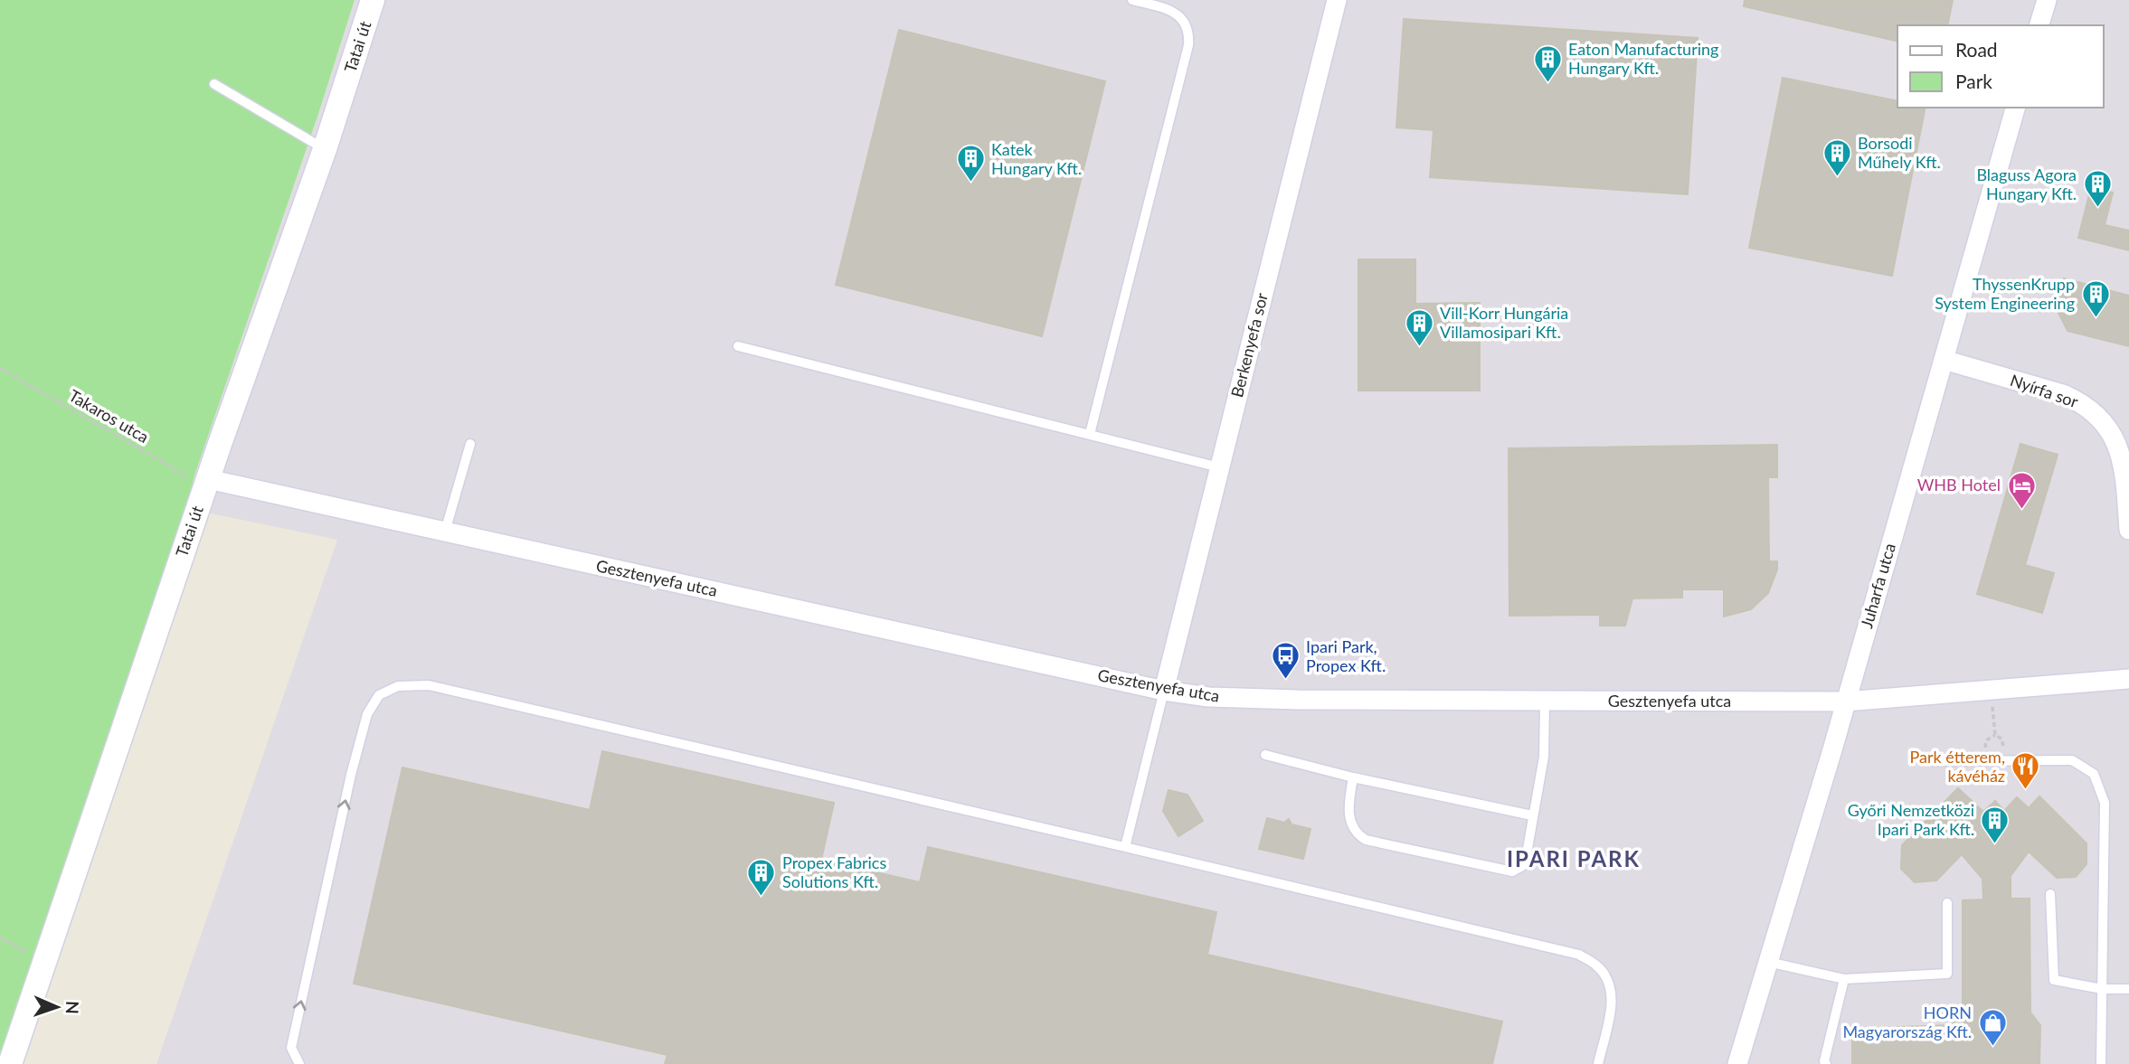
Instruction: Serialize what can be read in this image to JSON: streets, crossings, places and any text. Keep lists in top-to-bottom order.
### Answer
{
  "streets": {
    "street": [
      "Tatai út",
      "Berkenyefa sor",
      "Nyírfa sor",
      "Gesztenyefa utca",
      "Juharfa utca"
    ],
    "path": ["Takaros utca"]
  },
  "crossings": [
    ["Tatai út", "Takaros utca"],
    ["Tatai út", "Gesztenyefa utca"],
    ["Berkenyefa sor", "Gesztenyefa utca"],
    ["Nyírfa sor", "Juharfa utca"],
    ["Takaros utca", "Gesztenyefa utca"],
    ["Gesztenyefa utca", "Juharfa utca"]
  ],
  "districts": ["IPARI PARK"],
  "places": {
    "building": [
      "Eaton Manufacturing Hungary Kft.",
      "Borsodi Műhely Kft.",
      "Katek Hungary Kft.",
      "Blaguss Agora Hungary Kft.",
      "ThyssenKrupp System Engineering",
      "Vill-Korr Hungária Villamosipari Kft.",
      "Győri Nemzetközi Ipari Park Kft.",
      "Propex Fabrics Solutions Kft."
    ],
    "hotel": ["WHB Hotel"],
    "bus stop": ["Ipari Park, Propex Kft."],
    "restaurant": ["Park étterem, kávéház"],
    "shop": ["HORN Magyarország Kft."]
  },
  "legend": ["Road", "Park"],
  "north": "right"
}
